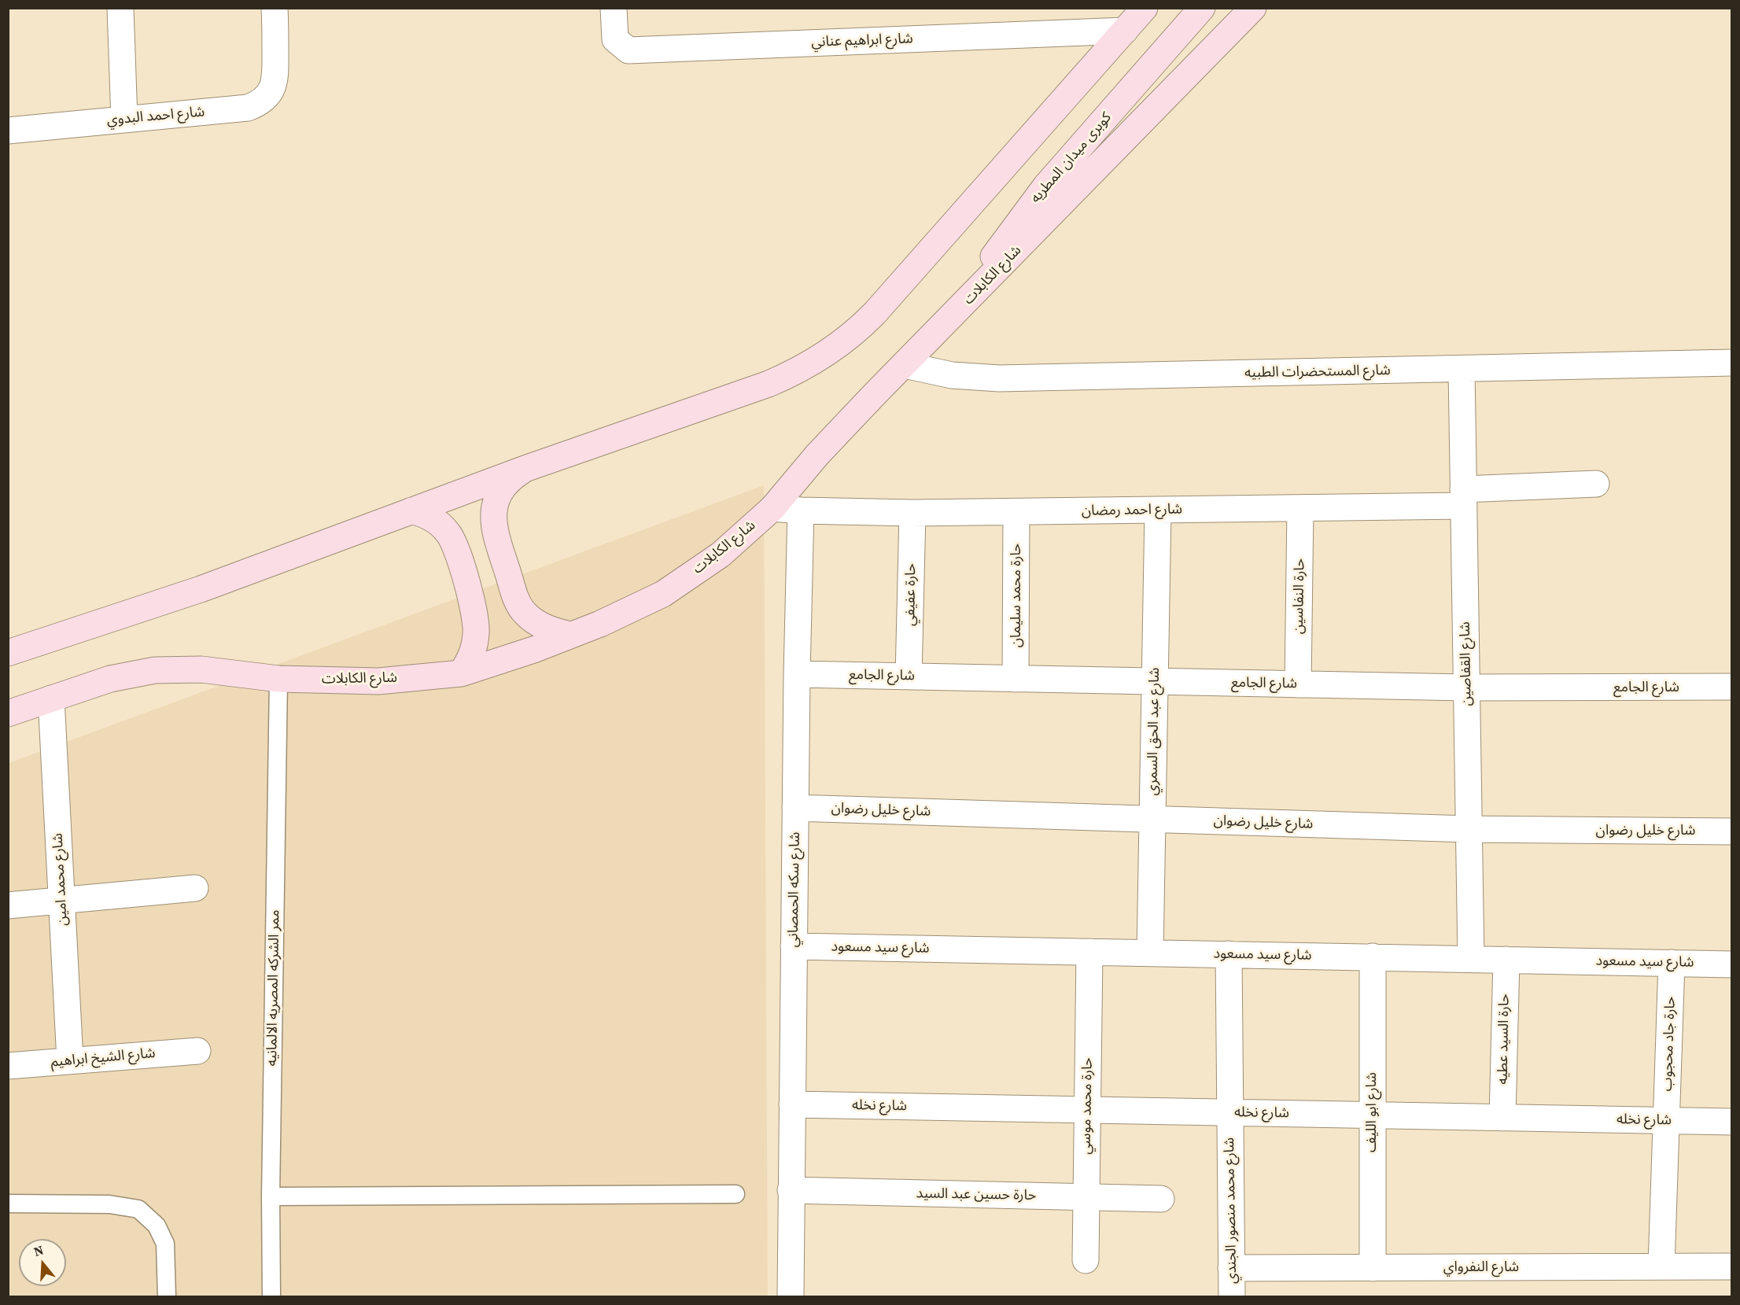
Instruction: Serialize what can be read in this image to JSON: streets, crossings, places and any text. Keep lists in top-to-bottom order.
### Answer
{
  "streets": {
    "main road": ["كوبرى ميدان المطريه", "شارع الكابلات"],
    "street": [
      "شارع ابراهيم عناني",
      "شارع احمد البدوي",
      "شارع المستحضرات الطبيه",
      "شارع احمد رمضان",
      "حارة عفيفي",
      "حارة محمد سليمان",
      "حارة النفاسين",
      "شارع القفاصين",
      "شارع الجامع",
      "شارع عبد الحق السمري",
      "شارع خليل رضوان",
      "شارع محمد امين",
      "شارع سكه الحمصاني",
      "شارع سيد مسعود",
      "حارة السيد عطيه",
      "حارة جاد محجوب",
      "شارع الشيخ ابراهيم",
      "شارع نخله",
      "حارة محمد موسي",
      "شارع ابو الليف",
      "حارة حسين عبد السيد",
      "شارع محمد منصور الجندي",
      "شارع النفرواي"
    ],
    "lane": ["ممر الشركه المصريه الالمانيه"]
  },
  "crossings": [
    ["كوبرى ميدان المطريه", "شارع الكابلات"],
    ["شارع الكابلات", "شارع المستحضرات الطبيه"],
    ["شارع الكابلات", "شارع محمد امين"],
    ["شارع الكابلات", "ممر الشركه المصريه الالمانيه"],
    ["شارع المستحضرات الطبيه", "شارع القفاصين"],
    ["شارع احمد رمضان", "حارة عفيفي"],
    ["شارع احمد رمضان", "حارة محمد سليمان"],
    ["شارع احمد رمضان", "حارة النفاسين"],
    ["شارع احمد رمضان", "شارع القفاصين"],
    ["شارع احمد رمضان", "شارع عبد الحق السمري"],
    ["شارع احمد رمضان", "شارع سكه الحمصاني"],
    ["حارة عفيفي", "شارع الجامع"],
    ["حارة محمد سليمان", "شارع الجامع"],
    ["حارة النفاسين", "شارع الجامع"],
    ["شارع القفاصين", "شارع الجامع"],
    ["شارع القفاصين", "شارع خليل رضوان"],
    ["شارع القفاصين", "شارع سيد مسعود"],
    ["شارع الجامع", "شارع عبد الحق السمري"],
    ["شارع الجامع", "شارع سكه الحمصاني"],
    ["شارع عبد الحق السمري", "شارع خليل رضوان"],
    ["شارع عبد الحق السمري", "شارع سيد مسعود"],
    ["شارع خليل رضوان", "شارع سكه الحمصاني"],
    ["شارع محمد امين", "شارع الشيخ ابراهيم"],
    ["شارع سكه الحمصاني", "شارع سيد مسعود"],
    ["شارع سكه الحمصاني", "شارع نخله"],
    ["شارع سكه الحمصاني", "حارة حسين عبد السيد"],
    ["شارع سيد مسعود", "حارة السيد عطيه"],
    ["شارع سيد مسعود", "حارة جاد محجوب"],
    ["شارع سيد مسعود", "حارة محمد موسي"],
    ["شارع سيد مسعود", "شارع ابو الليف"],
    ["شارع سيد مسعود", "شارع محمد منصور الجندي"],
    ["حارة السيد عطيه", "شارع نخله"],
    ["حارة جاد محجوب", "شارع نخله"],
    ["حارة جاد محجوب", "شارع النفرواي"],
    ["شارع نخله", "حارة محمد موسي"],
    ["شارع نخله", "شارع ابو الليف"],
    ["شارع نخله", "شارع محمد منصور الجندي"],
    ["حارة محمد موسي", "حارة حسين عبد السيد"],
    ["شارع ابو الليف", "شارع النفرواي"],
    ["شارع محمد منصور الجندي", "شارع النفرواي"]
  ],
  "north": "top"
}
